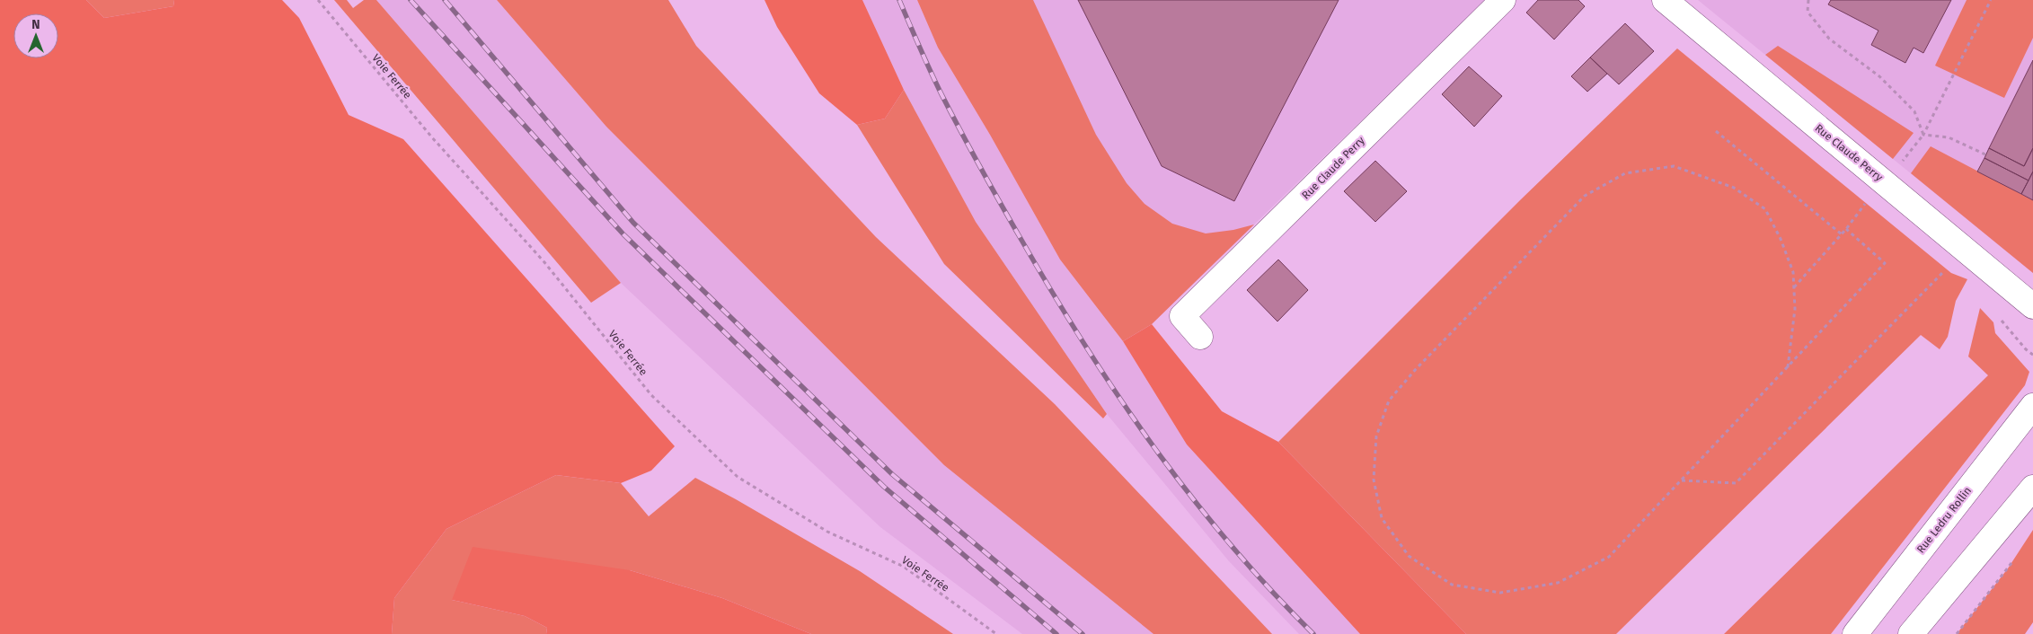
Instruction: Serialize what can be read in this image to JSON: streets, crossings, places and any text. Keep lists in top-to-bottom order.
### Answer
{
  "streets": {
    "street": ["Rue Claude Perry", "Rue Ledru Rollin"],
    "path": ["Voie Ferrée"]
  },
  "north": "top"
}
